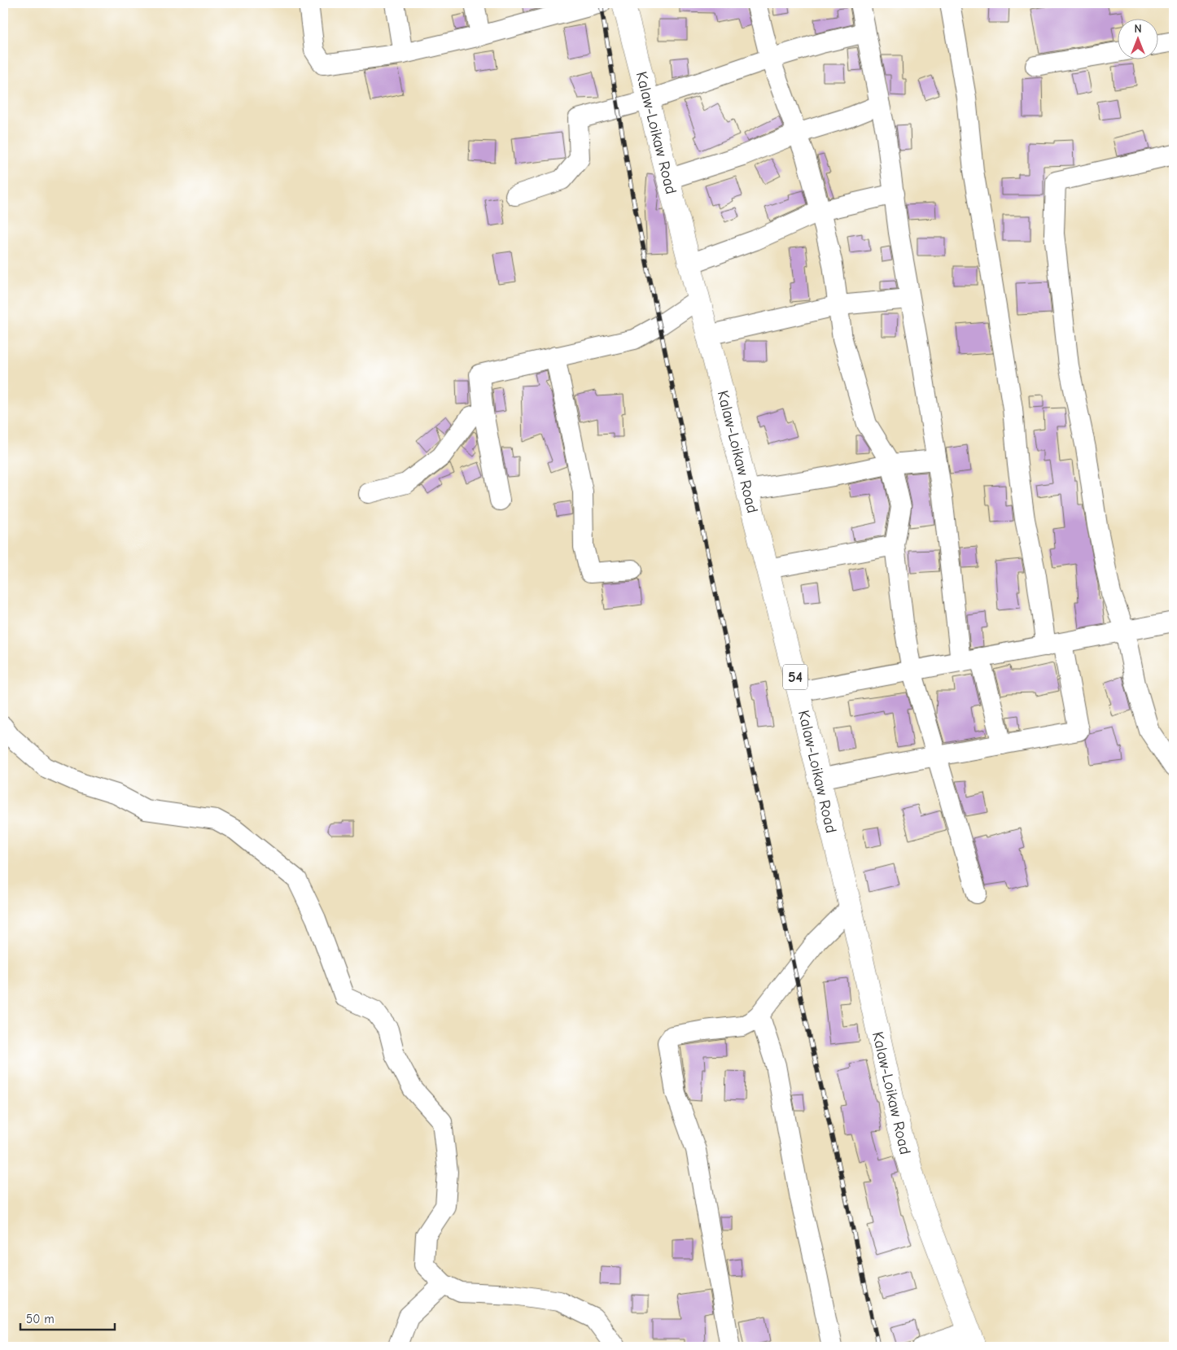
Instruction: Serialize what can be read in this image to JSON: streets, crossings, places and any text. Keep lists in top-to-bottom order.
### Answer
{
  "streets": {
    "main road": ["Kalaw-Loikaw Road", "54"]
  },
  "scale_bar": "50 m",
  "north": "top"
}
